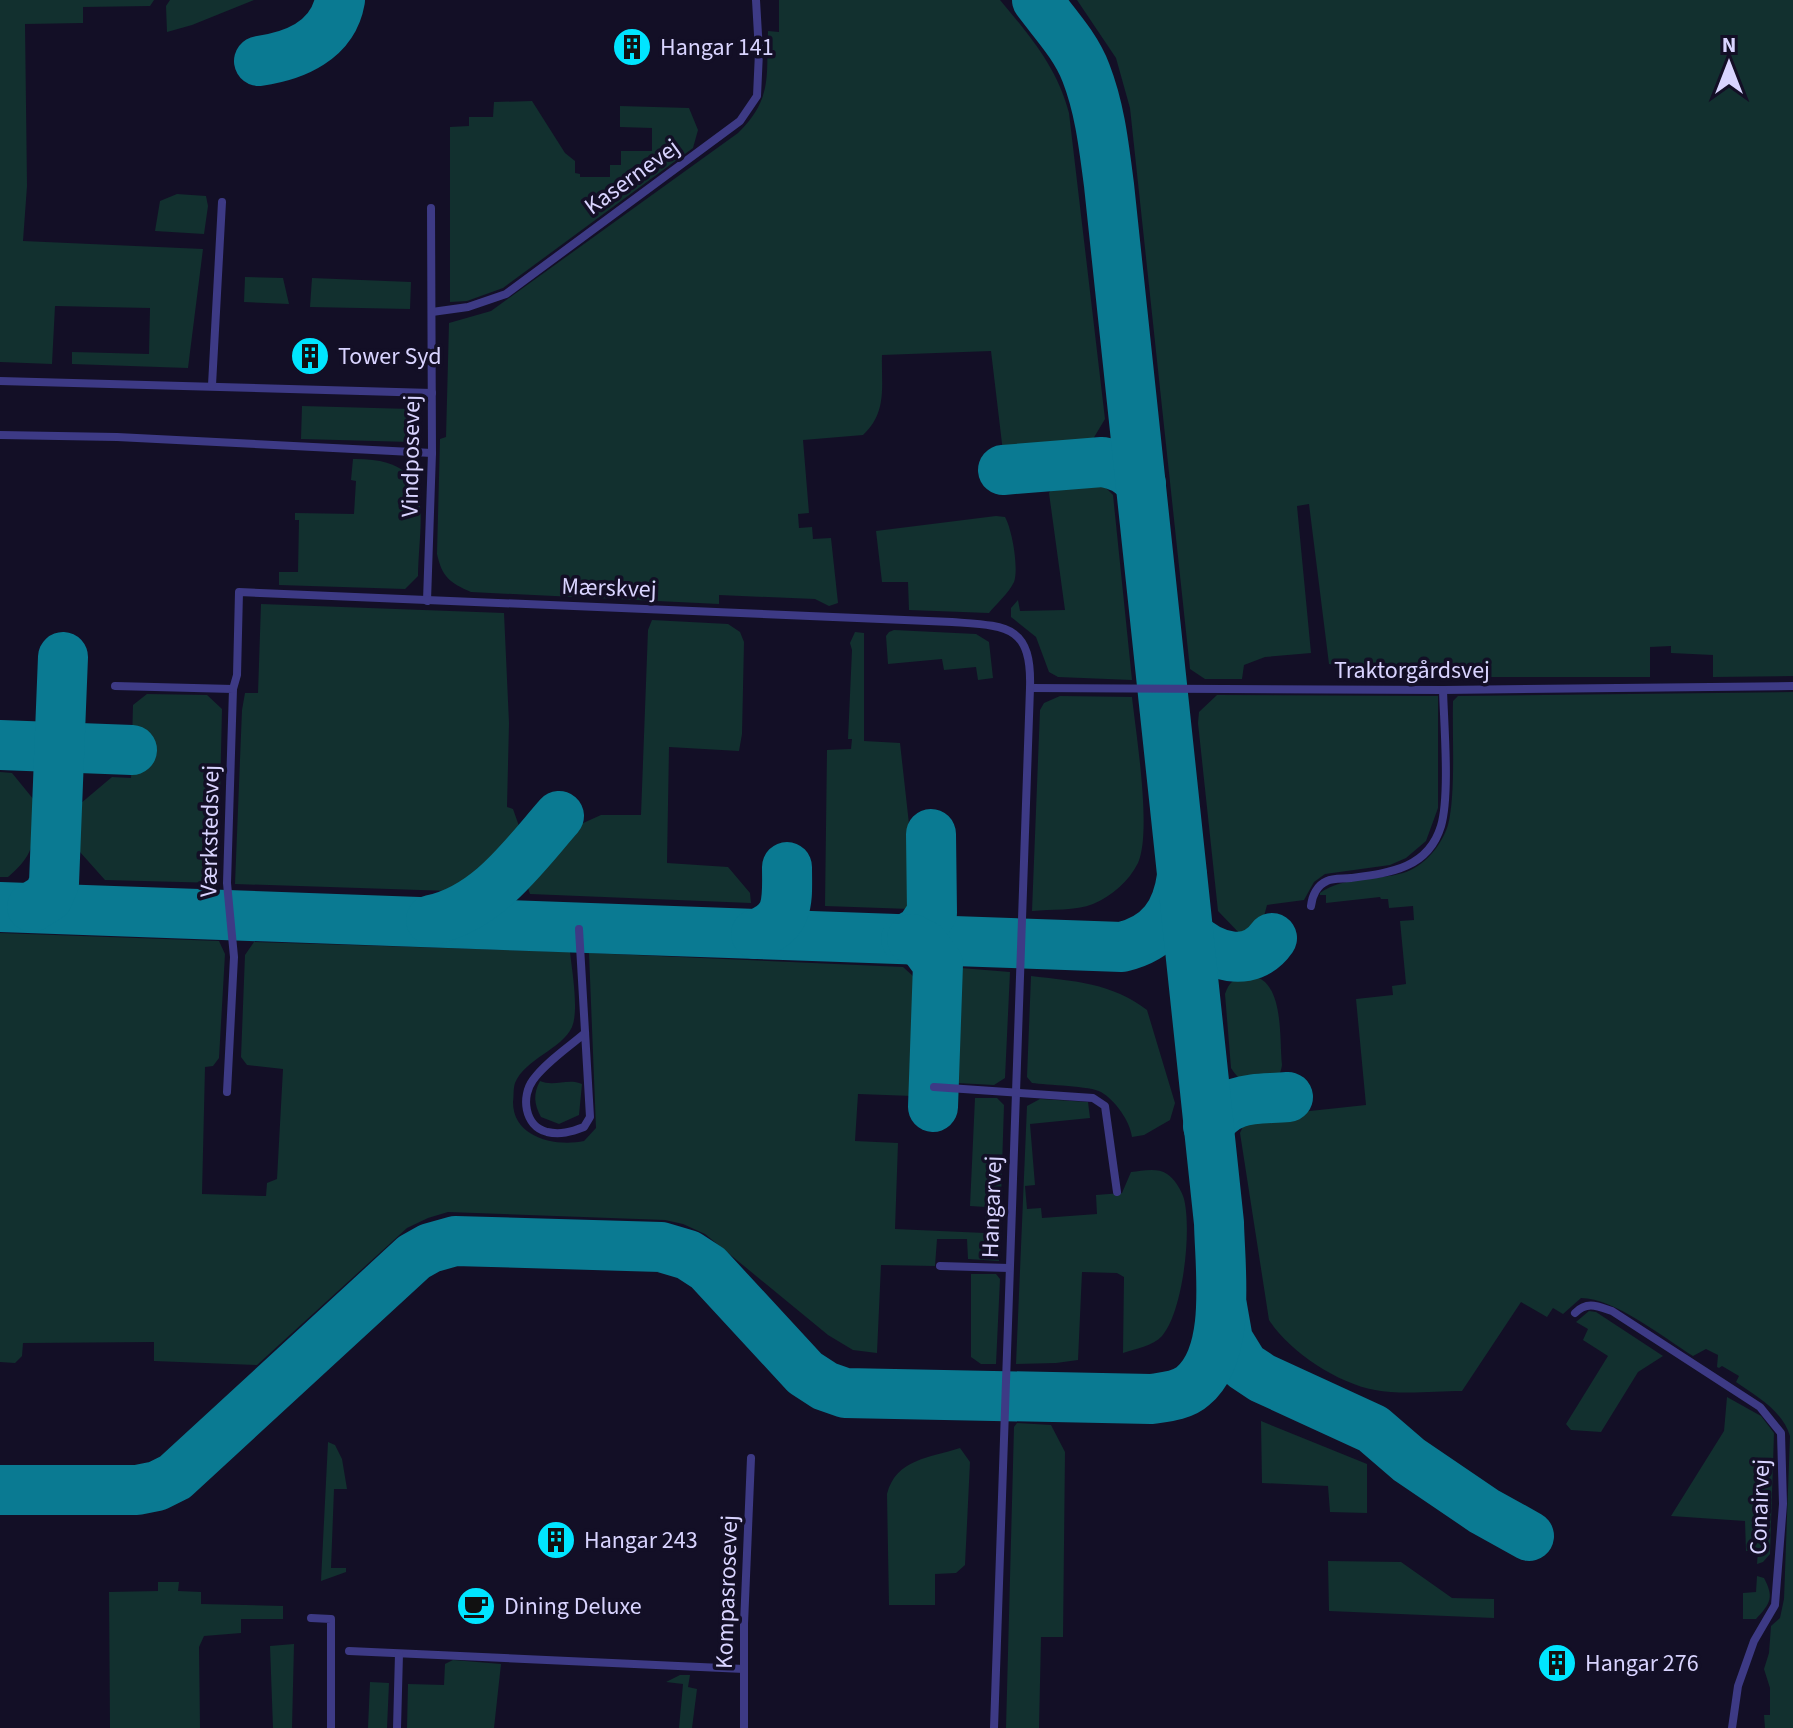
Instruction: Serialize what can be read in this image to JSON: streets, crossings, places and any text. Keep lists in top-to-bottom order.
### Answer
{
  "streets": {
    "lane": [
      "Kasernevej",
      "Vindposevej",
      "Mærskvej",
      "Traktorgårdsvej",
      "Værkstedsvej",
      "Hangarvej",
      "Conairvej",
      "Kompasrosevej"
    ]
  },
  "crossings": [
    ["Kasernevej", "Vindposevej"],
    ["Vindposevej", "Mærskvej"],
    ["Mærskvej", "Traktorgårdsvej"],
    ["Mærskvej", "Værkstedsvej"],
    ["Mærskvej", "Hangarvej"],
    ["Traktorgårdsvej", "Hangarvej"]
  ],
  "places": {
    "building": [
      "Hangar 141",
      "Tower Syd",
      "Hangar 243",
      "Hangar 276"
    ],
    "cafe": ["Dining Deluxe"]
  },
  "north": "top"
}
